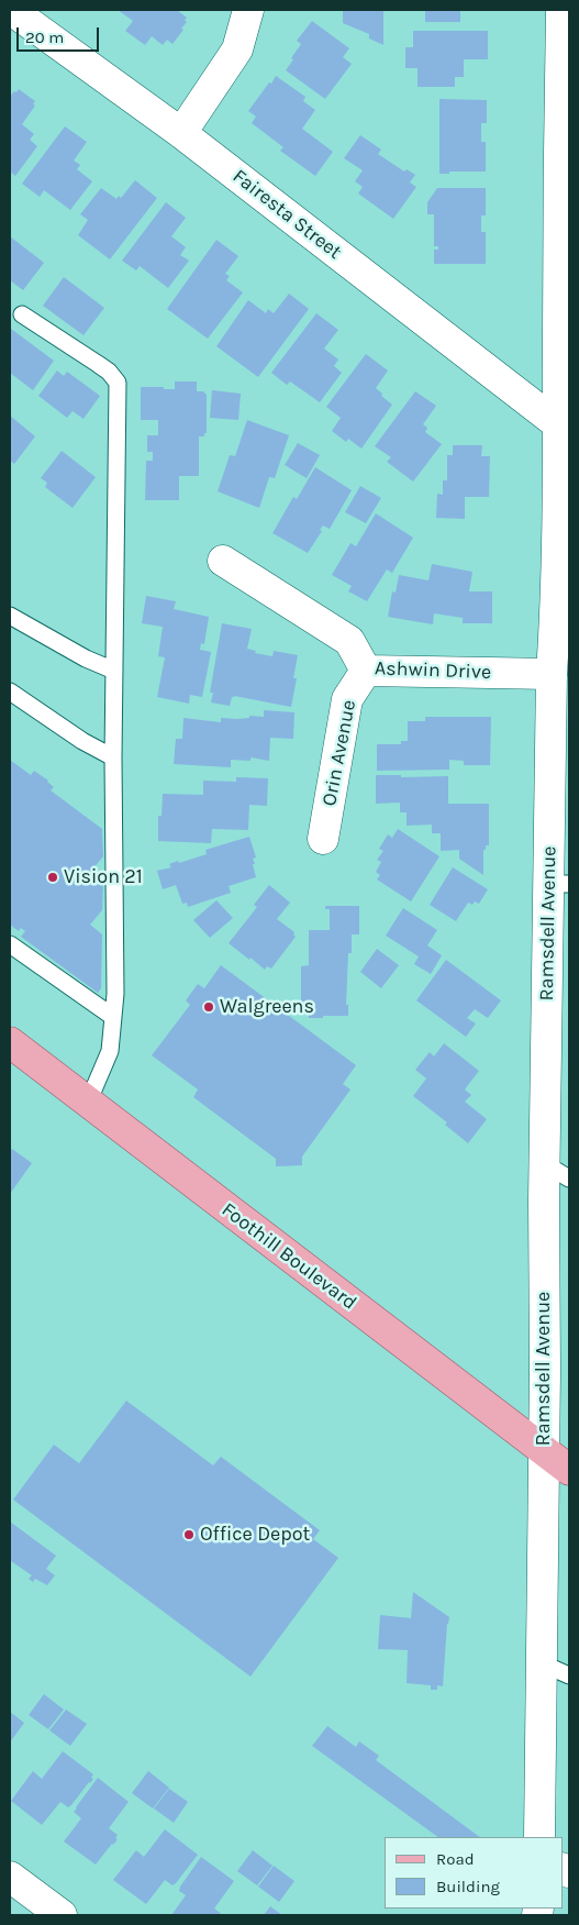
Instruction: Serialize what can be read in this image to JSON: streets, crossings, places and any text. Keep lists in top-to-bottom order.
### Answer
{
  "streets": {
    "main road": ["Foothill Boulevard"],
    "street": [
      "Fairesta Street",
      "Ashwin Drive",
      "Orin Avenue",
      "Ramsdell Avenue"
    ]
  },
  "crossings": [
    ["Fairesta Street", "Ramsdell Avenue"],
    ["Ashwin Drive", "Orin Avenue"],
    ["Ashwin Drive", "Ramsdell Avenue"],
    ["Ramsdell Avenue", "Foothill Boulevard"]
  ],
  "places": ["Vision 21", "Walgreens", "Office Depot"],
  "legend": ["Road", "Building"],
  "scale_bar": "20 m"
}
